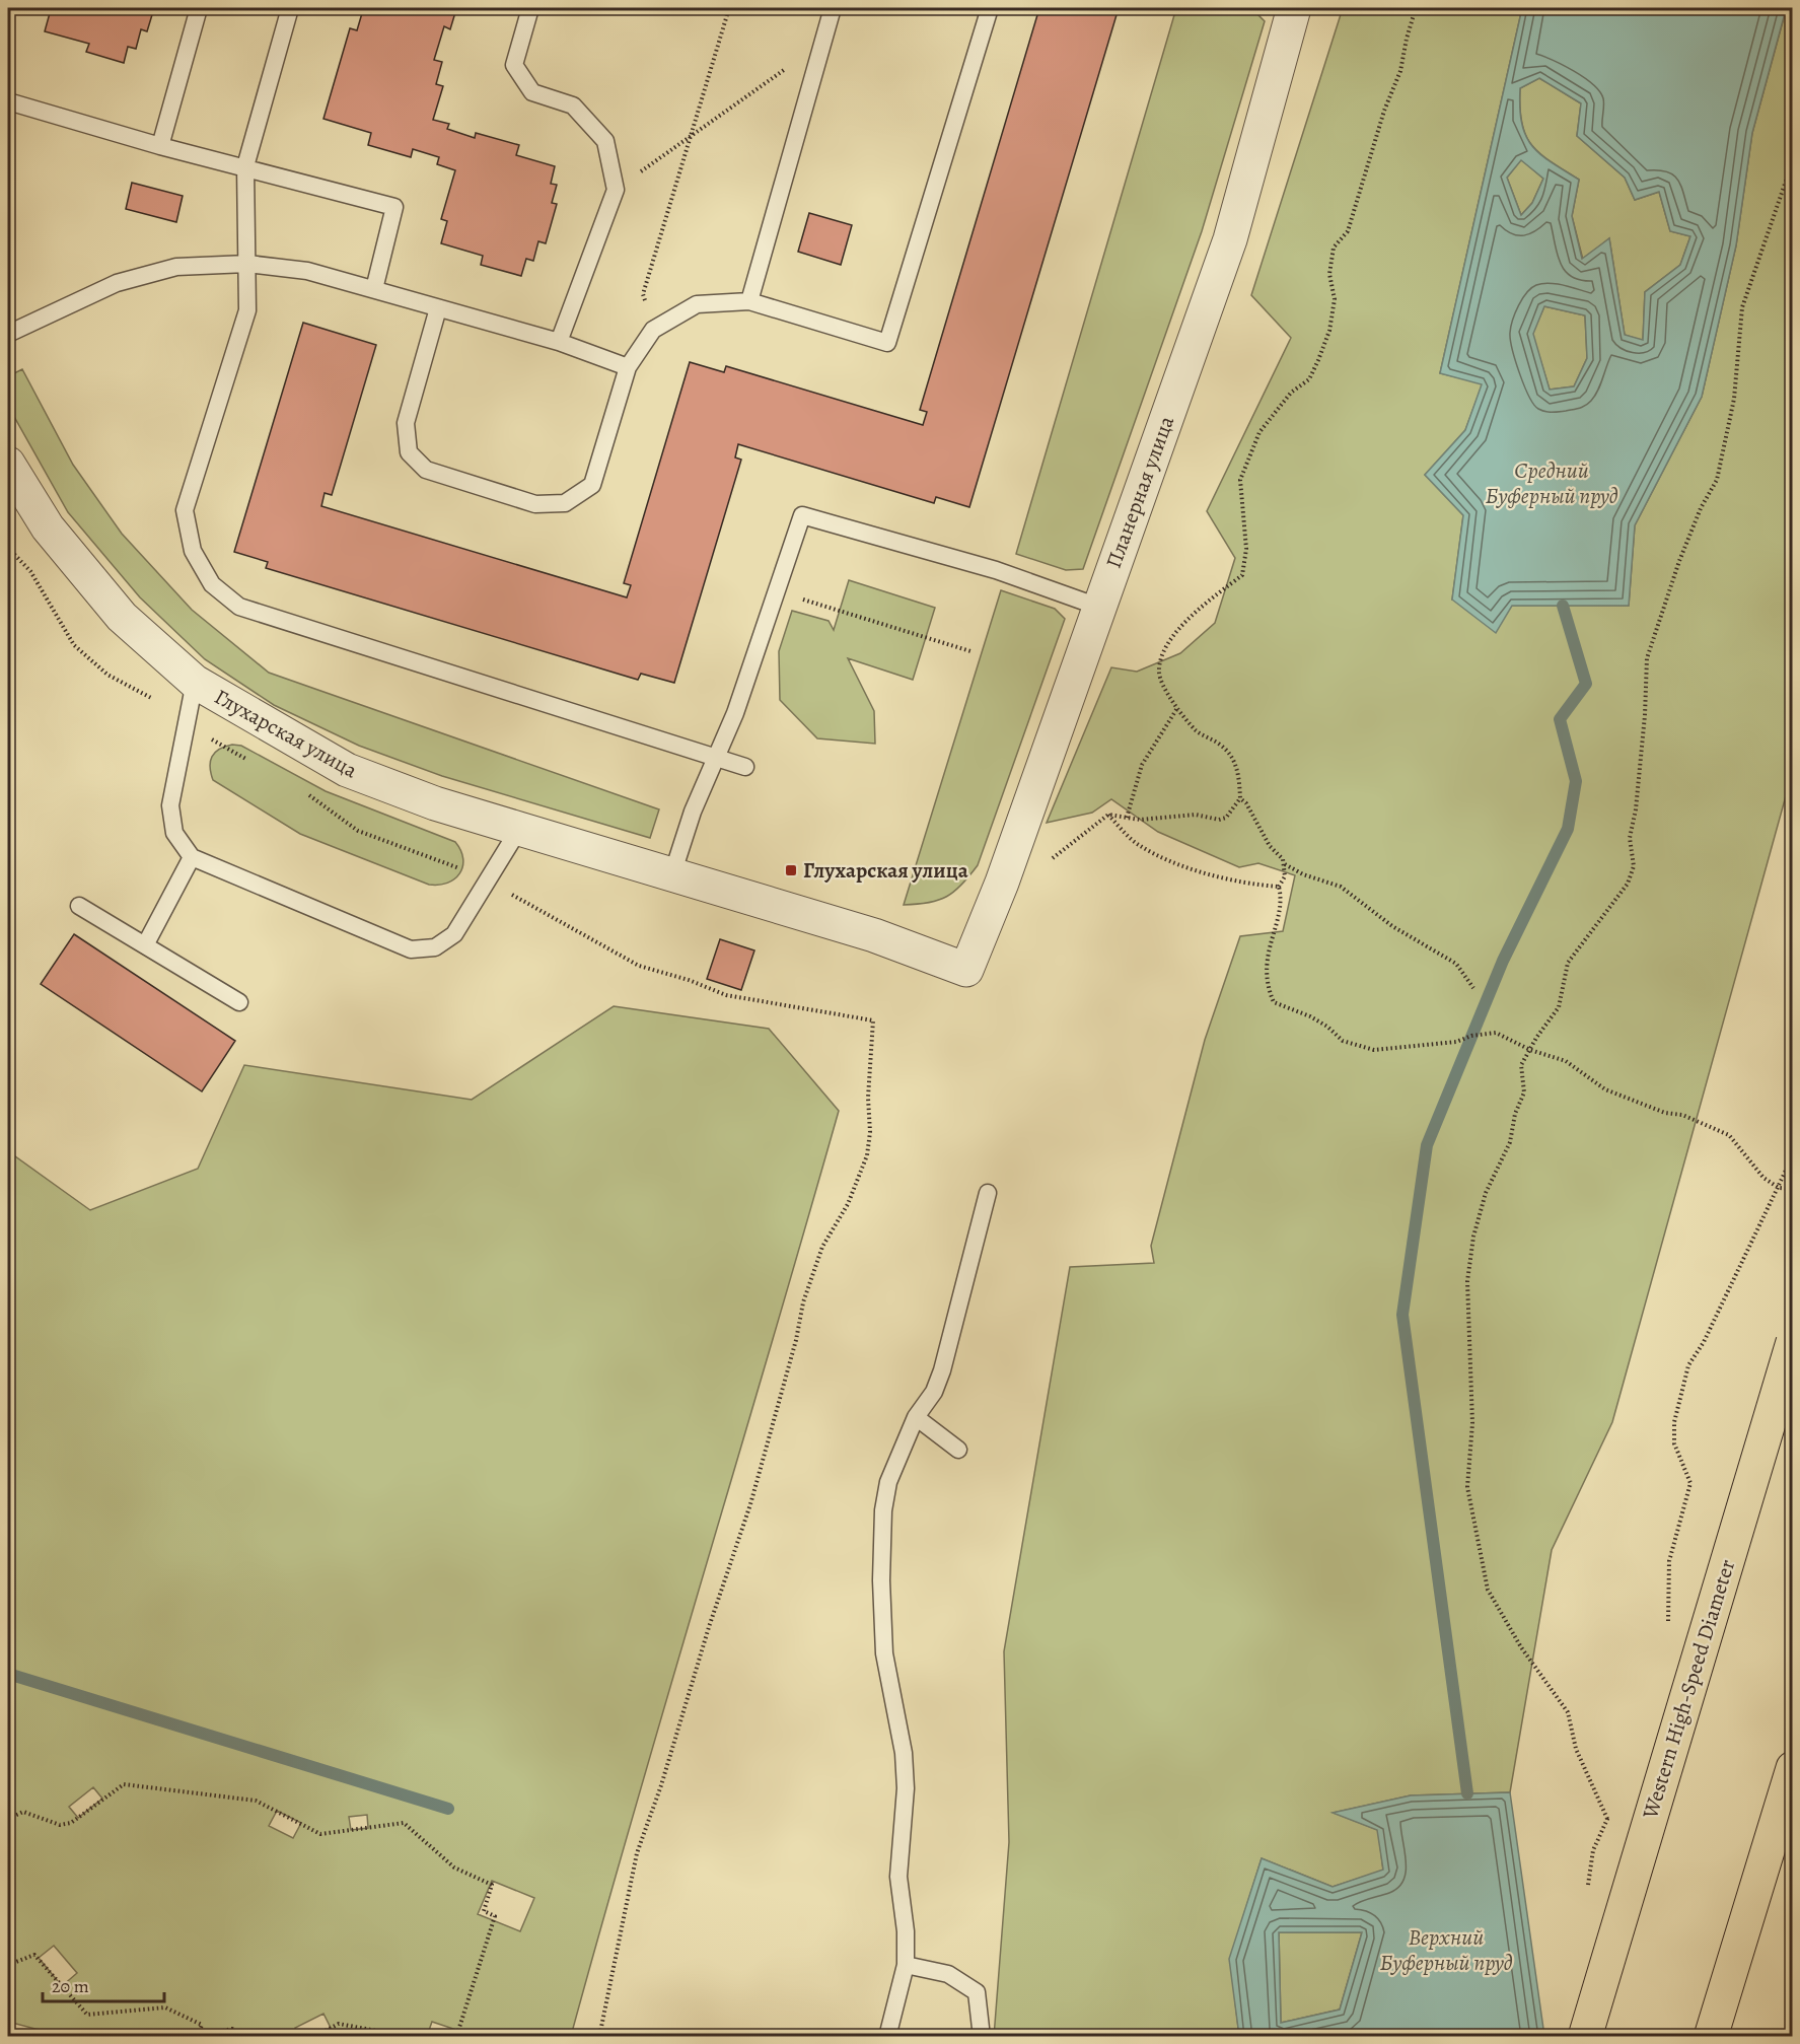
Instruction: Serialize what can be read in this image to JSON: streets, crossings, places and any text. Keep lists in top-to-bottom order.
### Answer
{
  "streets": {
    "highway": ["Western High-Speed Diameter"],
    "street": ["Планерная улица", "Глухарская улица"]
  },
  "crossings": [
    ["Планерная улица", "Глухарская улица"]
  ],
  "water": ["Средний Буферный пруд", "Верхний Буферный пруд"],
  "places": {
    "transit": ["Глухарская улица"]
  },
  "scale_bar": "20 m"
}
